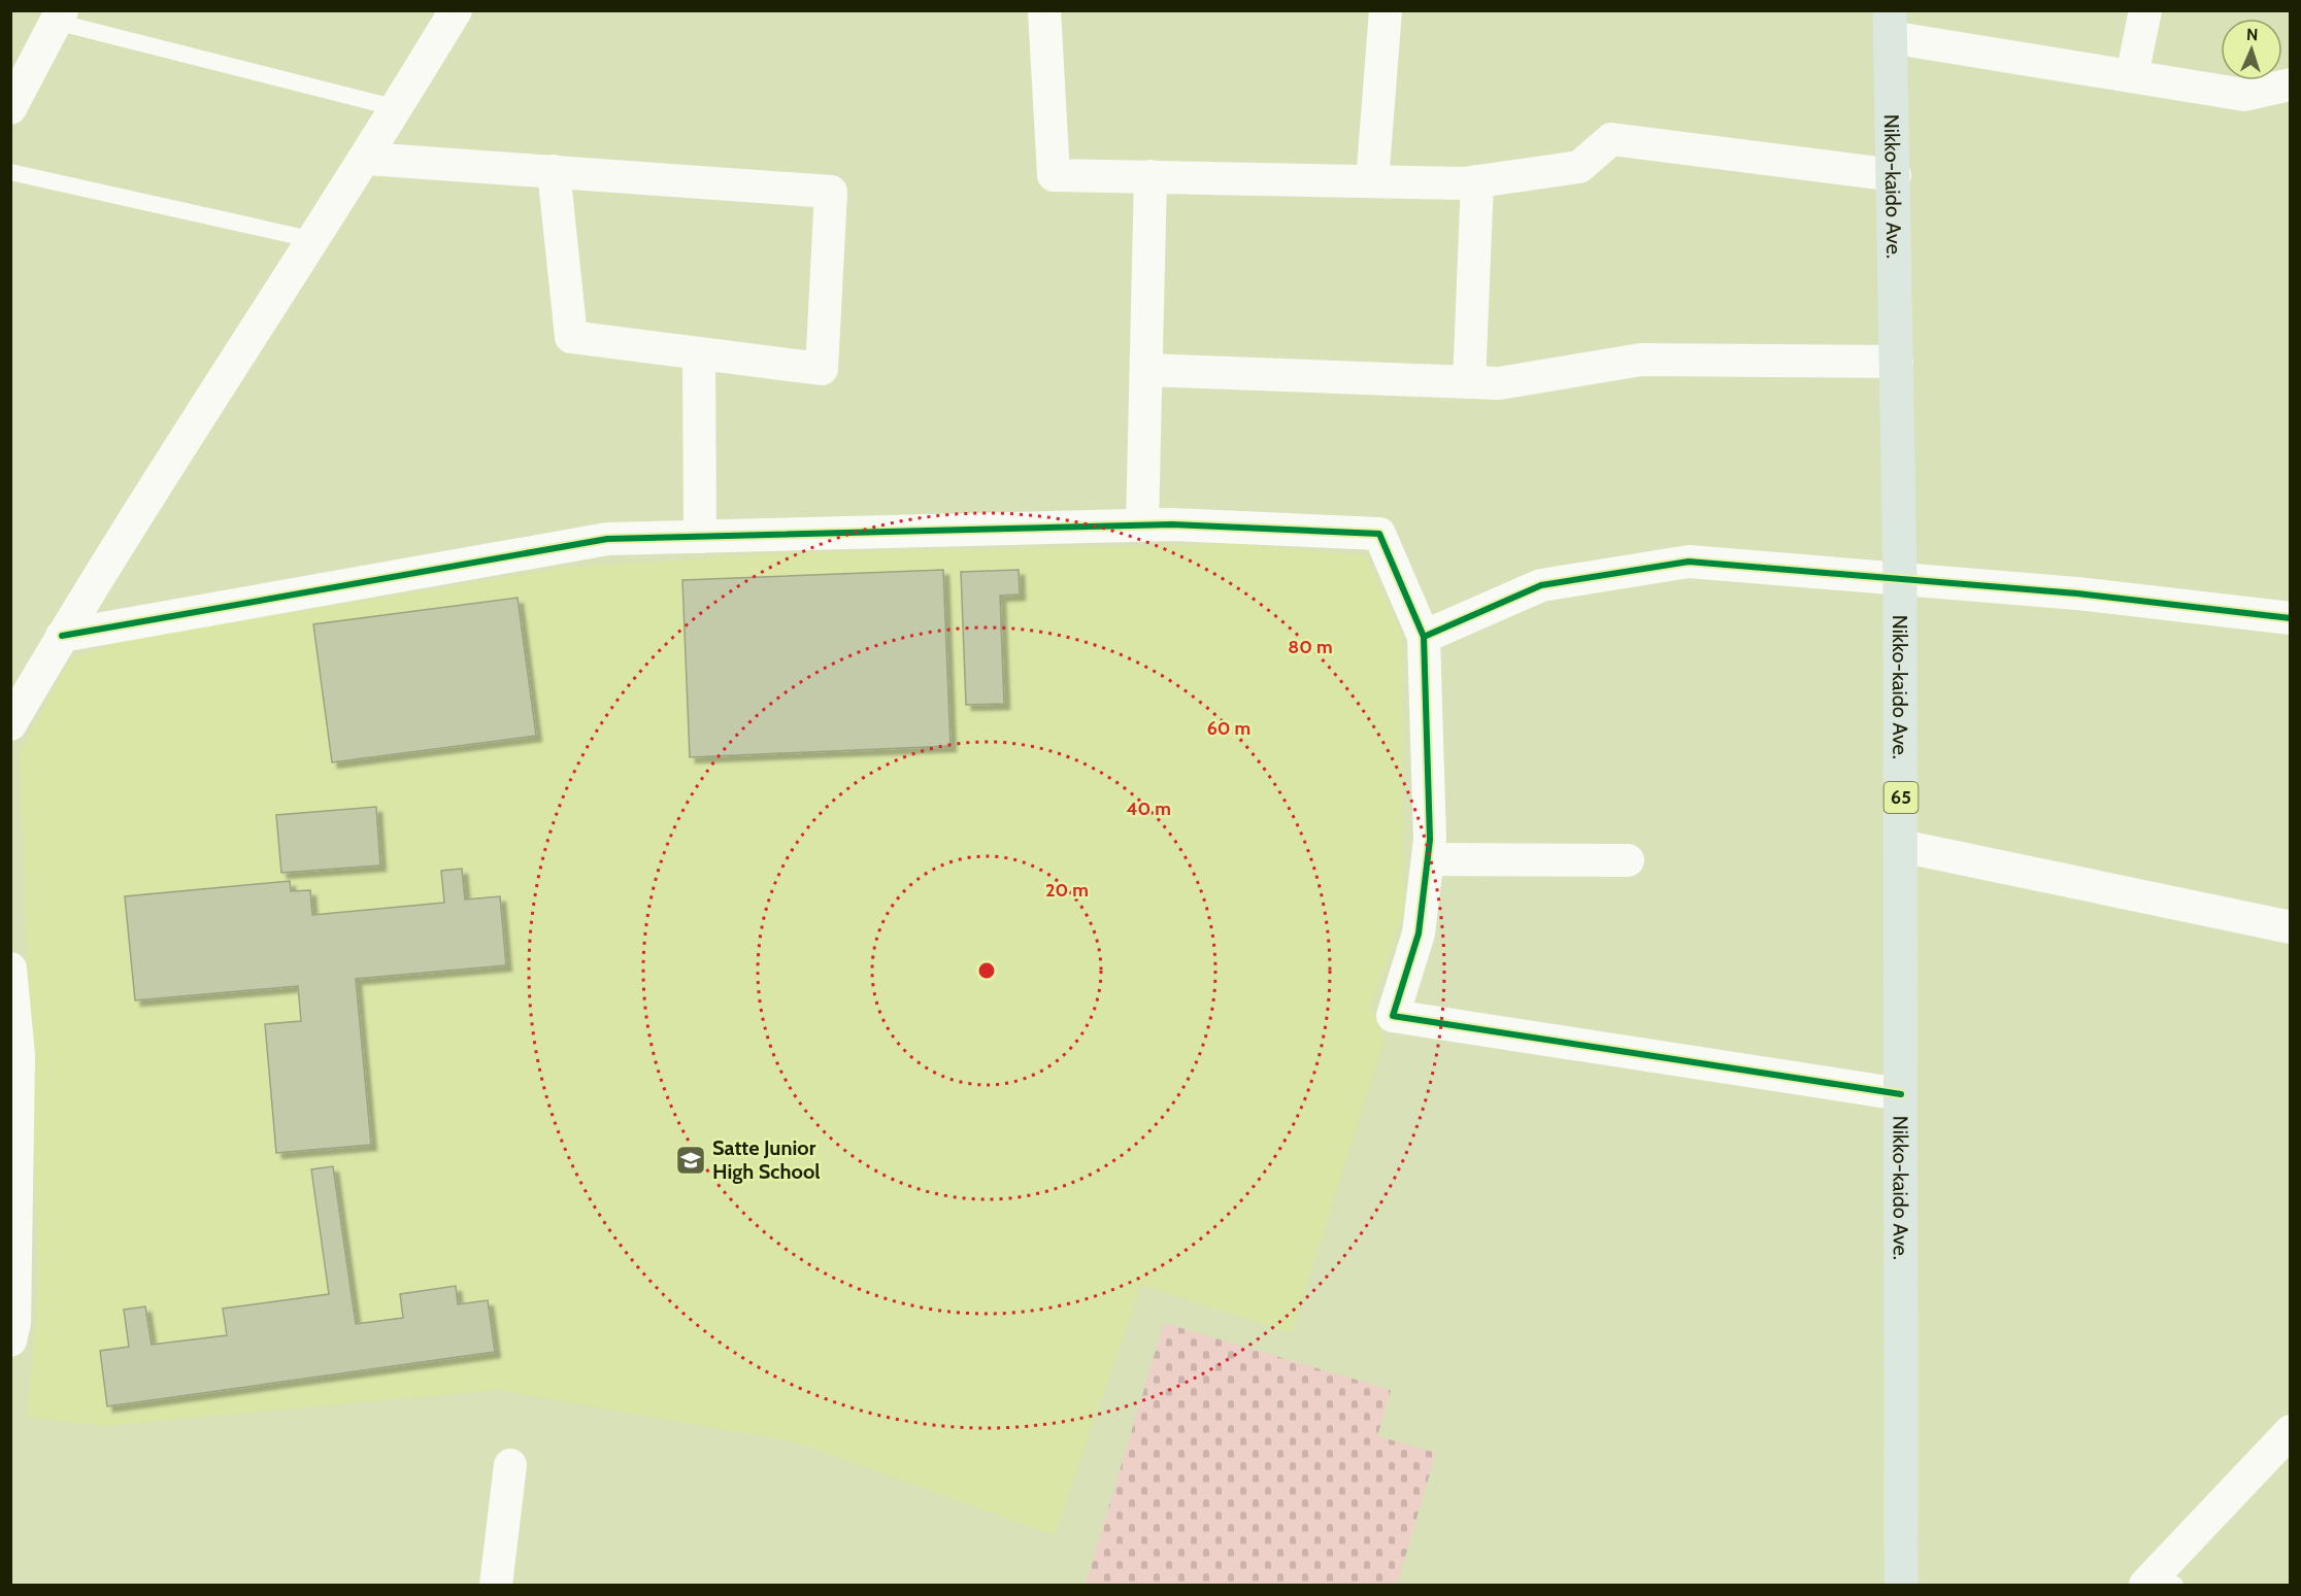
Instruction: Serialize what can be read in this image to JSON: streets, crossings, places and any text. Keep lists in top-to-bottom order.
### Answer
{
  "streets": {
    "main road": ["Nikko-kaido Ave.", "65"]
  },
  "places": {
    "school or university": ["Satte Junior High School"]
  },
  "north": "top",
  "rings": [
    "80 m",
    "60 m",
    "40 m",
    "20 m"
  ]
}
